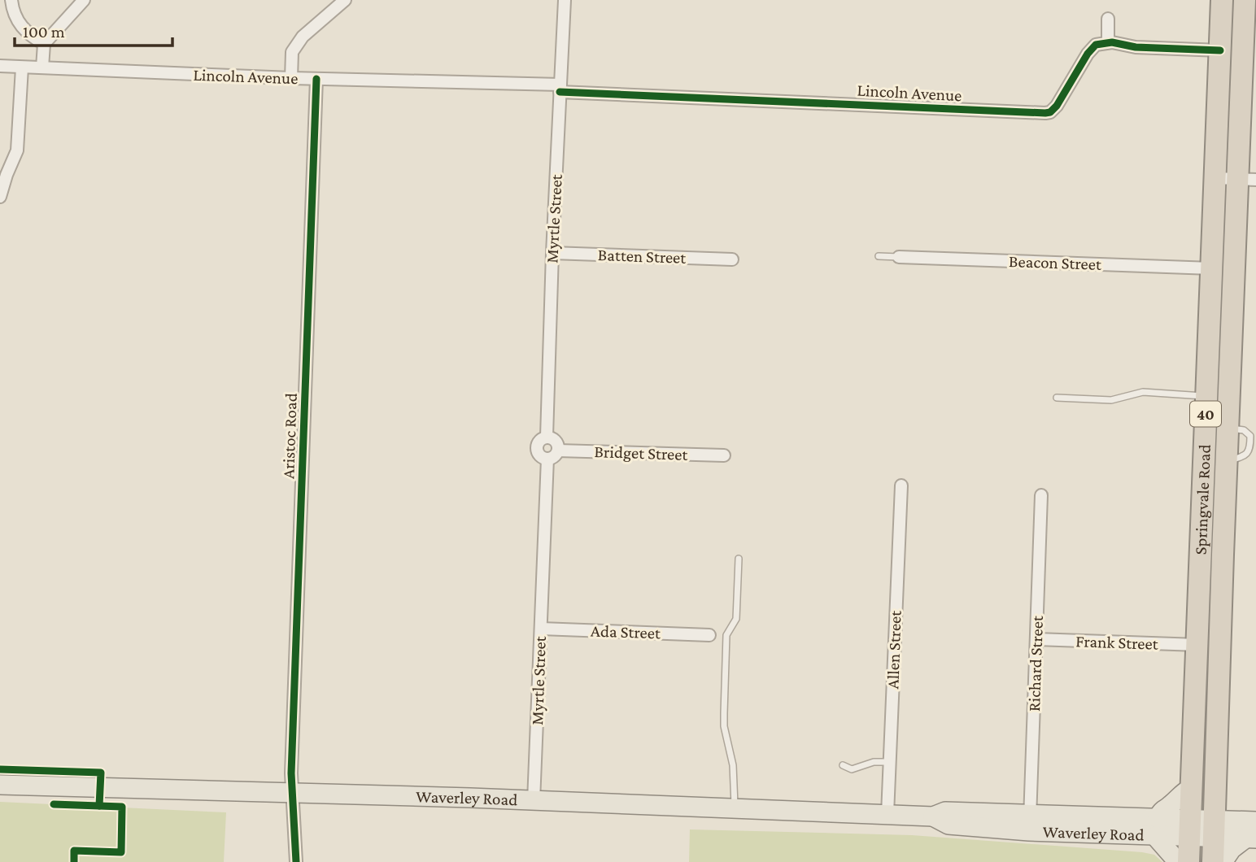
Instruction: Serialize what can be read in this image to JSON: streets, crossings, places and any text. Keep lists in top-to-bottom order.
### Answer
{
  "streets": {
    "highway": ["40", "Springvale Road"],
    "main road": ["Waverley Road"],
    "street": [
      "Lincoln Avenue",
      "Myrtle Street",
      "Batten Street",
      "Beacon Street",
      "Aristoc Road",
      "Bridget Street",
      "Ada Street",
      "Frank Street",
      "Allen Street",
      "Richard Street"
    ]
  },
  "crossings": [
    ["Lincoln Avenue", "Myrtle Street"],
    ["Lincoln Avenue", "Aristoc Road"],
    ["Myrtle Street", "Batten Street"],
    ["Myrtle Street", "Bridget Street"],
    ["Myrtle Street", "Ada Street"],
    ["Myrtle Street", "Waverley Road"],
    ["Beacon Street", "Springvale Road"],
    ["Aristoc Road", "Waverley Road"],
    ["Springvale Road", "Frank Street"],
    ["Springvale Road", "Waverley Road"],
    ["Frank Street", "Richard Street"],
    ["Allen Street", "Waverley Road"],
    ["Richard Street", "Waverley Road"]
  ],
  "scale_bar": "100 m"
}
